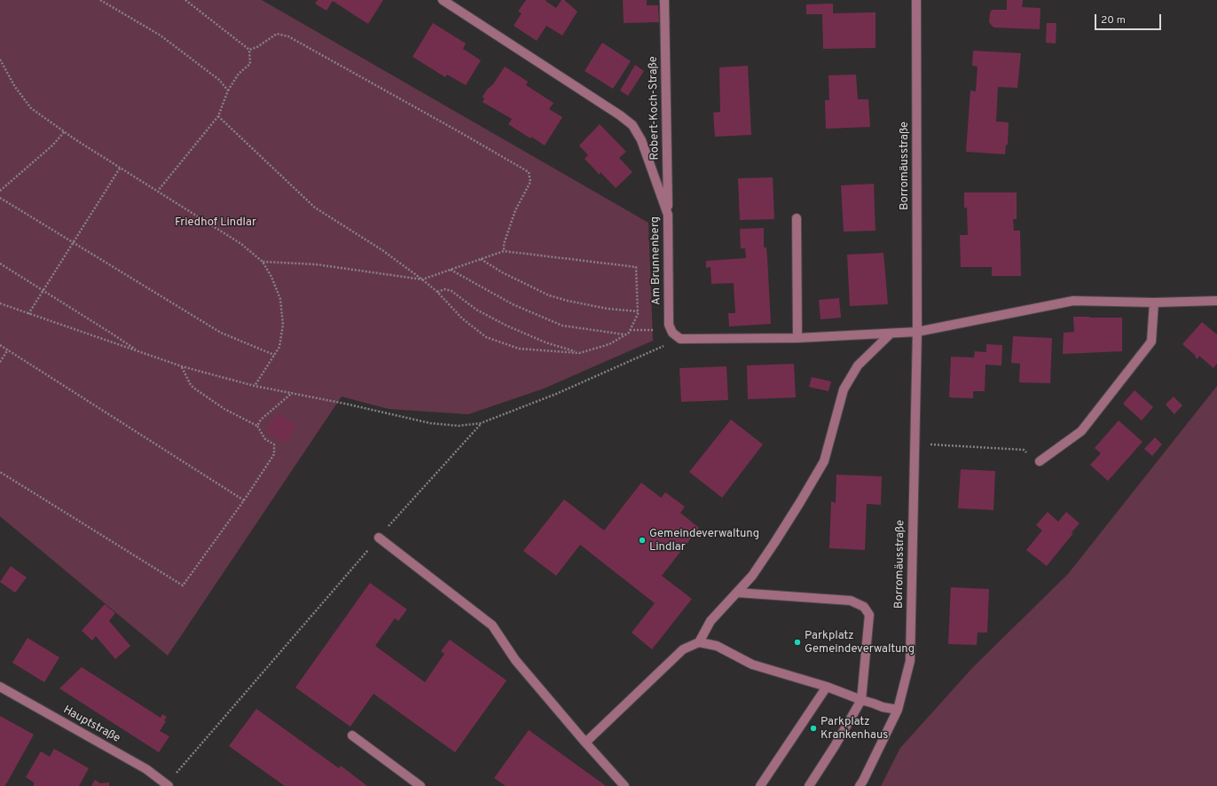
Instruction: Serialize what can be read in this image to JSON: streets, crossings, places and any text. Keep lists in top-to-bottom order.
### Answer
{
  "streets": {
    "street": [
      "Robert-Koch-Straße",
      "Borromäusstraße",
      "Am Brunnenberg",
      "Hauptstraße"
    ]
  },
  "crossings": [
    ["Robert-Koch-Straße", "Am Brunnenberg"]
  ],
  "parks": ["Friedhof Lindlar"],
  "places": ["Gemeindeverwaltung Lindlar", "Parkplatz Gemeindeverwaltung", "Parkplatz Krankenhaus"],
  "scale_bar": "20 m"
}
